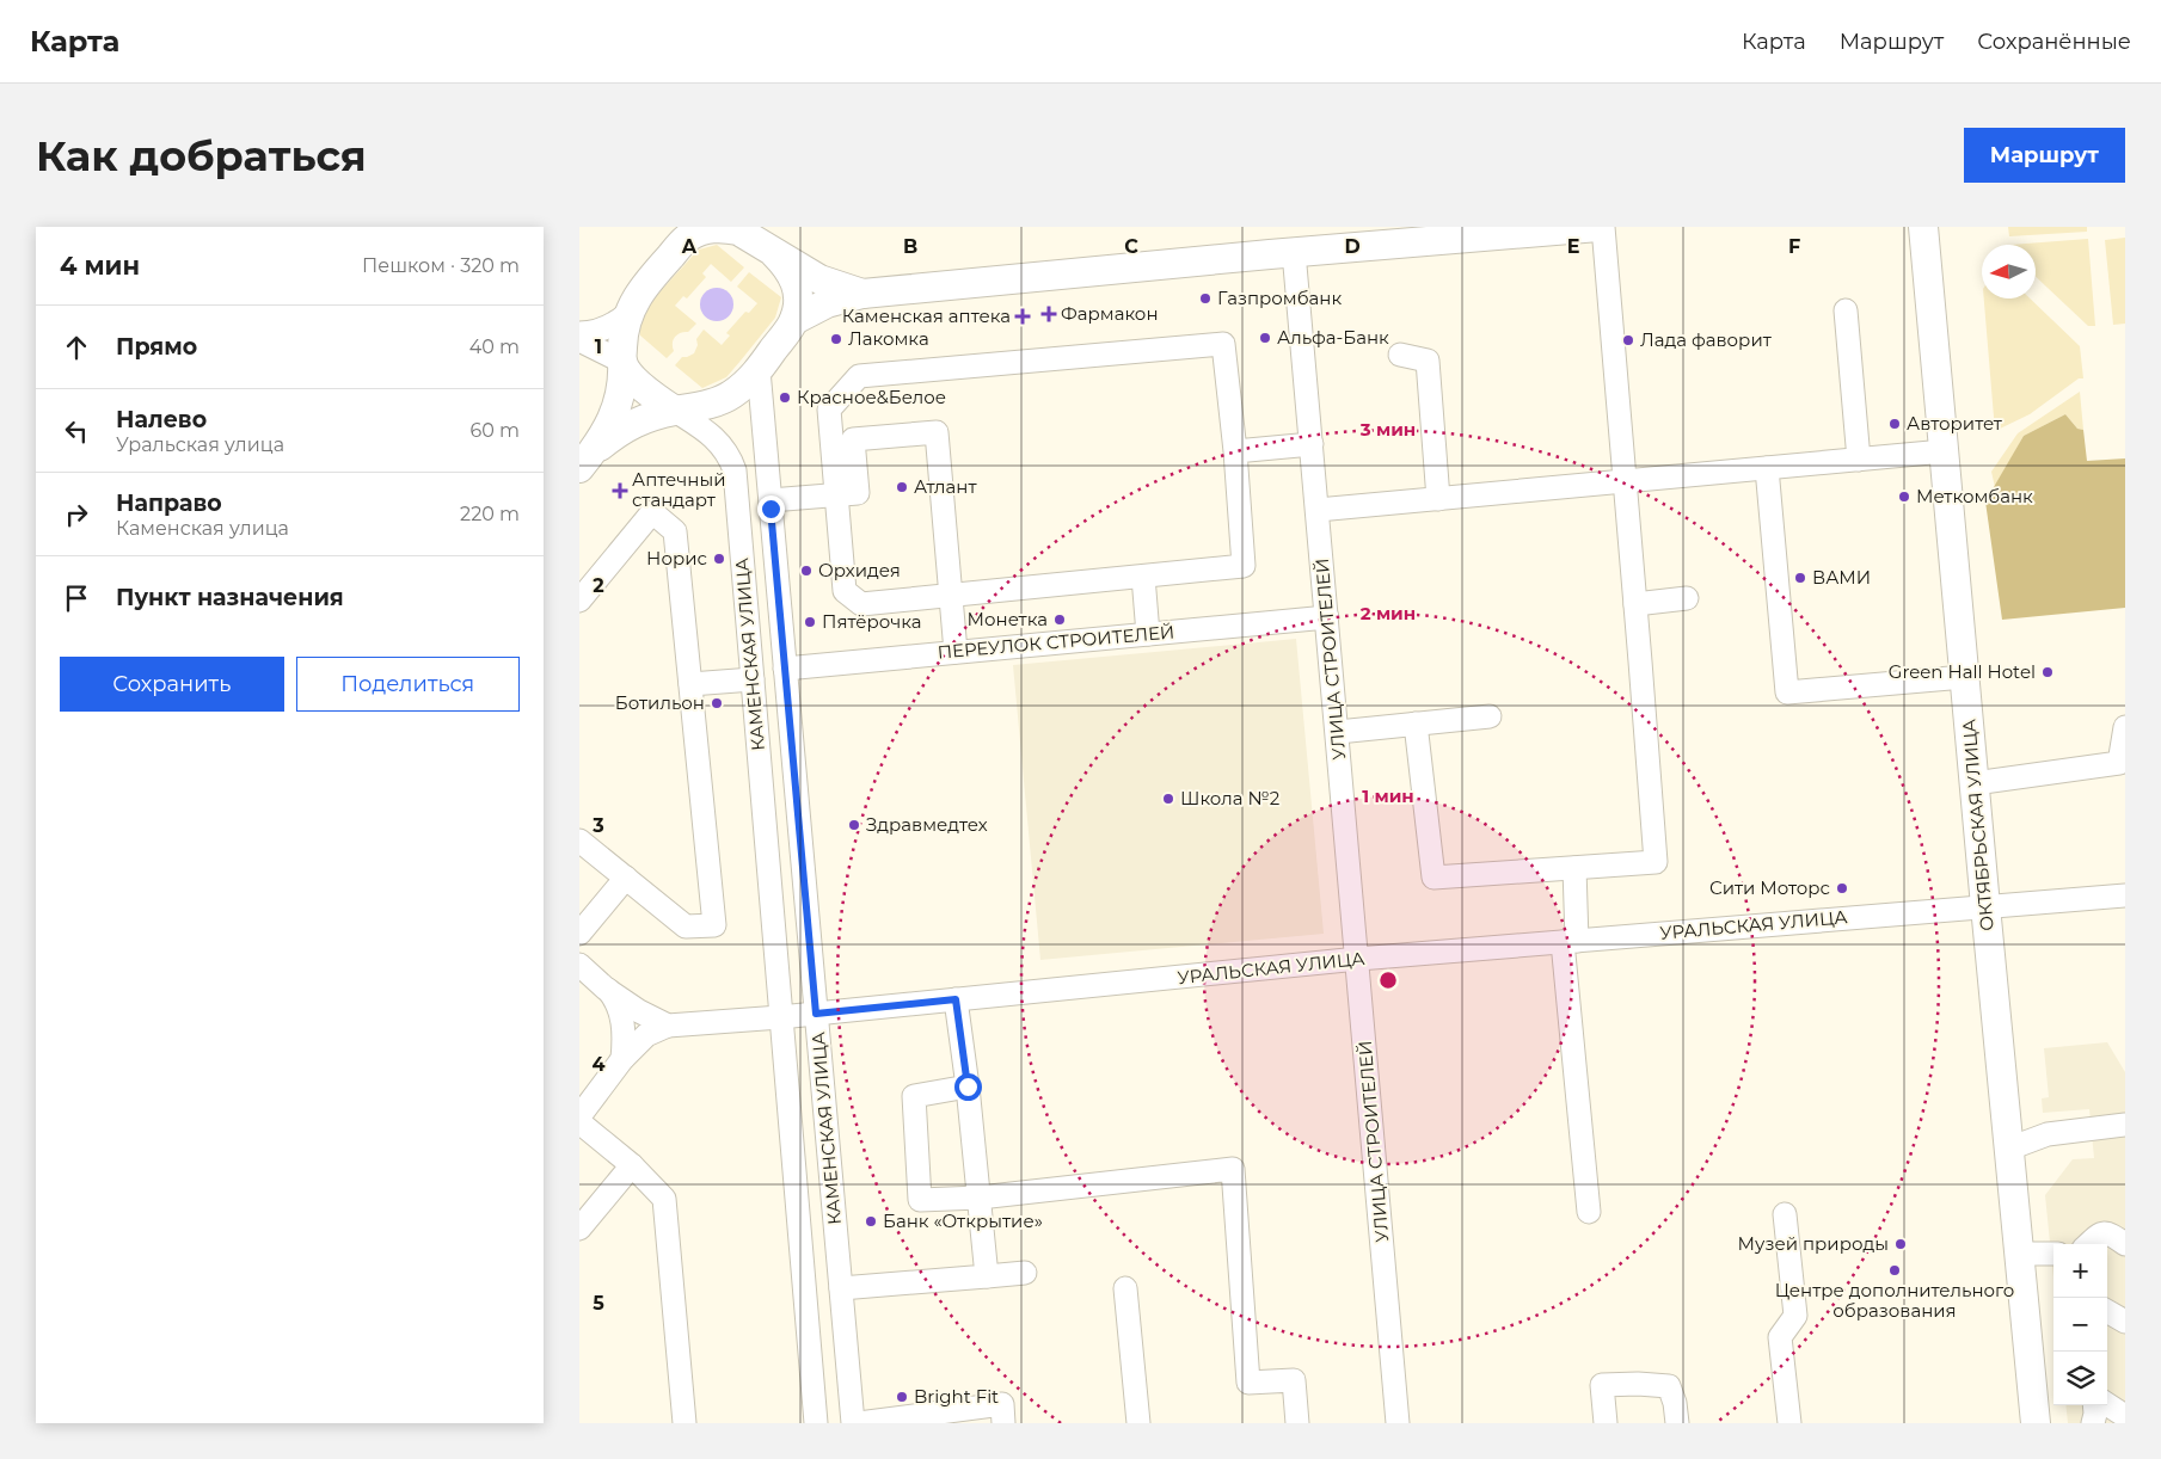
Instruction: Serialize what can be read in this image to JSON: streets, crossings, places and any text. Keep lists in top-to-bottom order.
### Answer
{
  "streets": {
    "main road": ["ОКТЯБРЬСКАЯ УЛИЦА"],
    "street": [
      "ПЕРЕУЛОК СТРОИТЕЛЕЙ",
      "КАМЕНСКАЯ УЛИЦА",
      "УЛИЦА СТРОИТЕЛЕЙ",
      "УРАЛЬСКАЯ УЛИЦА"
    ]
  },
  "crossings": [
    ["ПЕРЕУЛОК СТРОИТЕЛЕЙ", "КАМЕНСКАЯ УЛИЦА"],
    ["ПЕРЕУЛОК СТРОИТЕЛЕЙ", "УЛИЦА СТРОИТЕЛЕЙ"],
    ["КАМЕНСКАЯ УЛИЦА", "УРАЛЬСКАЯ УЛИЦА"],
    ["УЛИЦА СТРОИТЕЛЕЙ", "УРАЛЬСКАЯ УЛИЦА"],
    ["ОКТЯБРЬСКАЯ УЛИЦА", "УРАЛЬСКАЯ УЛИЦА"]
  ],
  "places": {
    "other": [
      "Газпромбанк",
      "Альфа-Банк",
      "Лакомка",
      "Лада фаворит",
      "Красное&Белое",
      "Авторитет",
      "Атлант",
      "Меткомбанк",
      "Норис",
      "Орхидея",
      "ВАМИ",
      "Монетка",
      "Пятёрочка",
      "Green Hall Hotel",
      "Ботильон",
      "Школа №2",
      "Здравмедтех",
      "Сити Моторс",
      "Банк «Открытие»",
      "Музей природы",
      "Центре дополнительного образования",
      "Bright Fit"
    ],
    "health": ["Фармакон", "Каменская аптека", "Аптечный стандарт"]
  },
  "north": "left",
  "page": {
    "header": "Карта",
    "nav": ["Карта", "Маршрут", "Сохранённые"],
    "buttons": [
      "Маршрут",
      ["Сохранить", "Поделиться"]
    ],
    "title": "Как добраться",
    "heading": ["4 мин", "Пешком · 320 m"],
    "list": [
      ["Прямо", "40 m"],
      ["Налево", "Уральская улица", "60 m"],
      ["Направо", "Каменская улица", "220 m"],
      "Пункт назначения"
    ],
    "map_buttons": ["+", "−"]
  },
  "grid": {
    "columns": [
      "A",
      "B",
      "C",
      "D",
      "E",
      "F"
    ],
    "rows": [
      "1",
      "2",
      "3",
      "4",
      "5"
    ]
  },
  "rings": ["3 мин", "2 мин", "1 мин"]
}
